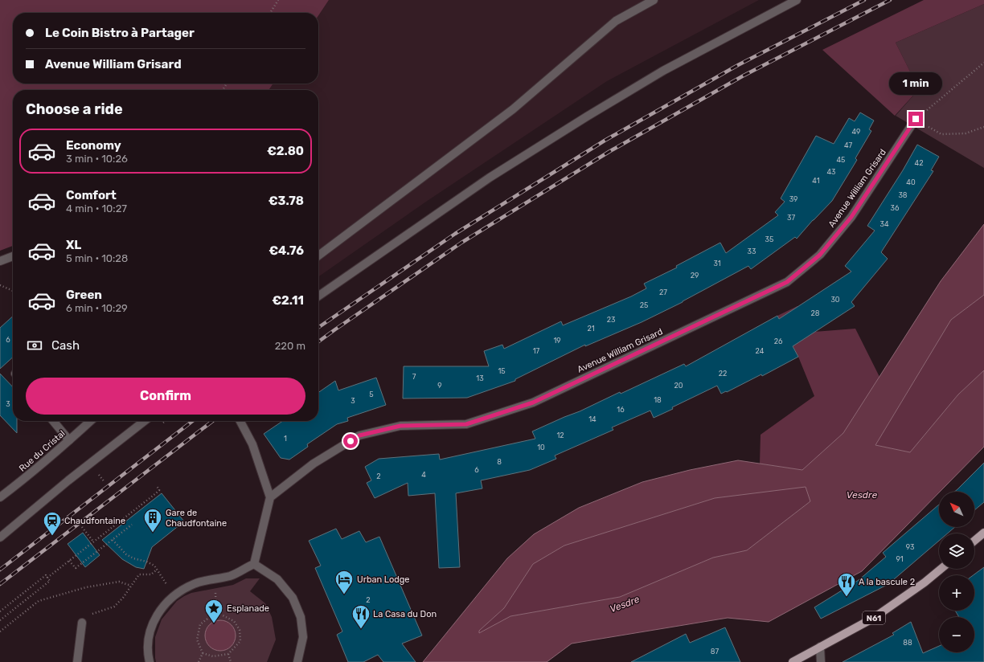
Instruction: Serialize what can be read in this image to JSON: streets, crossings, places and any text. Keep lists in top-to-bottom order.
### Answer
{
  "streets": {
    "main road": ["N61"],
    "street": ["Avenue William Grisard", "Rue du Cristal"]
  },
  "water": ["Vesdre"],
  "places": {
    "building": ["Gare de Chaudfontaine"],
    "station": ["Chaudfontaine"],
    "hotel": ["Urban Lodge"],
    "restaurant": ["A la bascule 2", "La Casa du Don"],
    "place": ["Esplanade"]
  },
  "house_numbers": [
    "49",
    "47",
    "45",
    "42",
    "43",
    "41",
    "40",
    "38",
    "39",
    "36",
    "37",
    "34",
    "35",
    "33",
    "31",
    "29",
    "27",
    "30",
    "25",
    "28",
    "23",
    "21",
    "6",
    "19",
    "26",
    "17",
    "24",
    "15",
    "22",
    "7",
    "13",
    "9",
    "20",
    "5",
    "18",
    "3",
    "3",
    "16",
    "14",
    "12",
    "1",
    "10",
    "8",
    "6",
    "4",
    "2",
    "93",
    "91",
    "2",
    "88",
    "87"
  ],
  "north": "top left",
  "page": {
    "banner": ["Le Coin Bistro à Partager", "Avenue William Grisard"],
    "bubble": "1 min",
    "heading": "Choose a ride",
    "list": [
      {
        "name": "Economy",
        "note": "3 min · 10:26",
        "value": "€2.80"
      },
      {
        "name": "Comfort",
        "note": "4 min · 10:27",
        "value": "€3.78"
      },
      {
        "name": "XL",
        "note": "5 min · 10:28",
        "value": "€4.76"
      },
      {
        "name": "Green",
        "note": "6 min · 10:29",
        "value": "€2.11"
      }
    ],
    "pay": ["Cash", "220 m"],
    "buttons": "Confirm",
    "map_buttons": ["+", "−"]
  }
}
